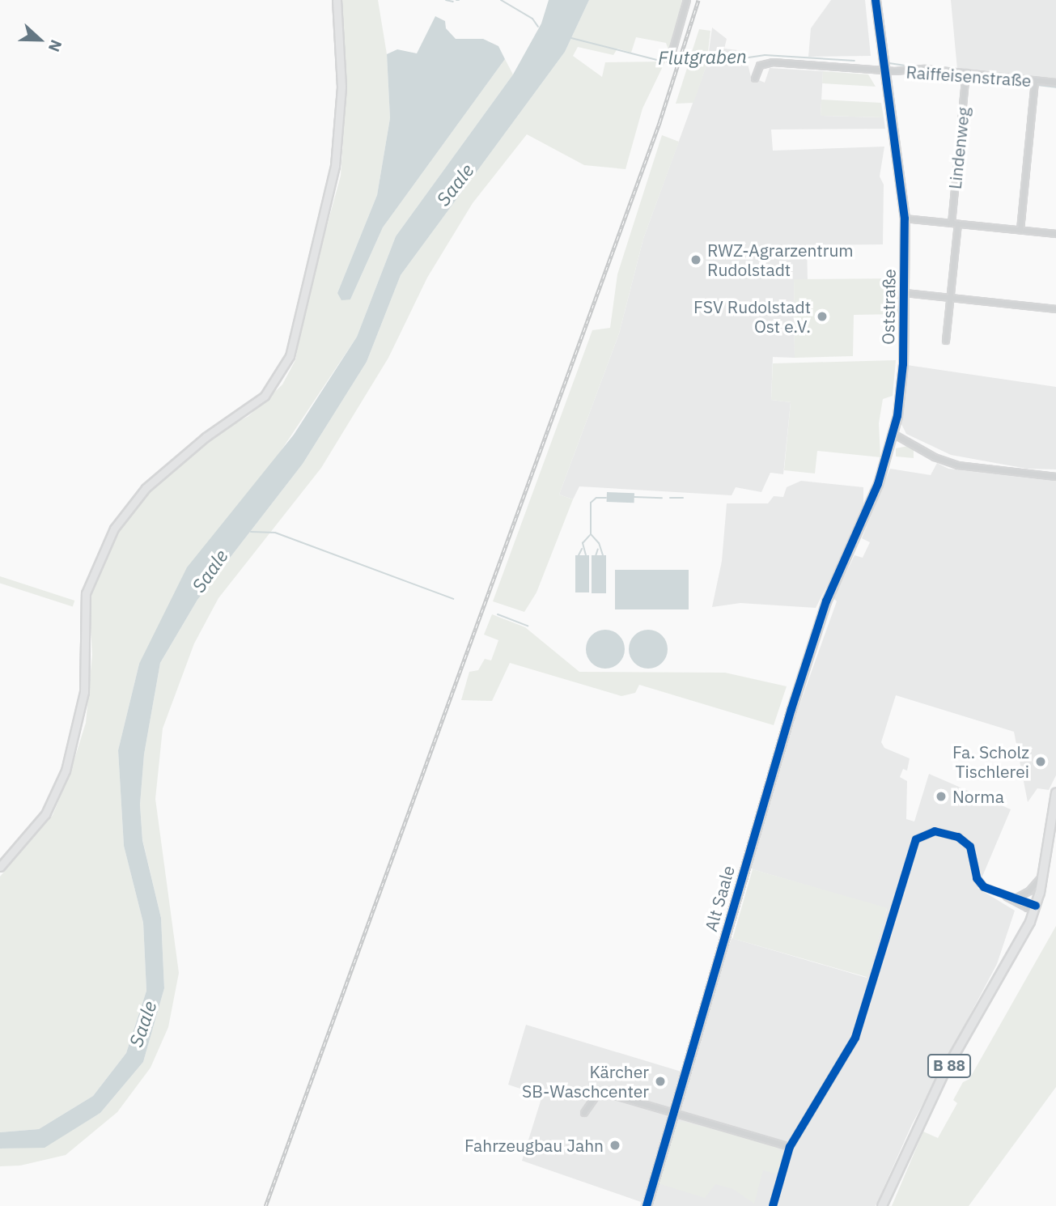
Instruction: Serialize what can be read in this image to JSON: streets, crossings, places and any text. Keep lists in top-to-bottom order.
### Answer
{
  "streets": {
    "main road": ["B 88"],
    "street": [
      "Raiffeisenstraße",
      "Lindenweg",
      "Oststraße",
      "Alt Saale"
    ]
  },
  "crossings": [
    ["Raiffeisenstraße", "Lindenweg"],
    ["Raiffeisenstraße", "Oststraße"],
    ["Oststraße", "Alt Saale"]
  ],
  "water": ["Flutgraben", "Saale"],
  "places": [
    "RWZ-Agrarzentrum Rudolstadt",
    "FSV Rudolstadt Ost e.V.",
    "Fa. Scholz Tischlerei",
    "Norma",
    "Kärcher SB-Waschcenter",
    "Fahrzeugbau Jahn"
  ],
  "north": "right"
}
